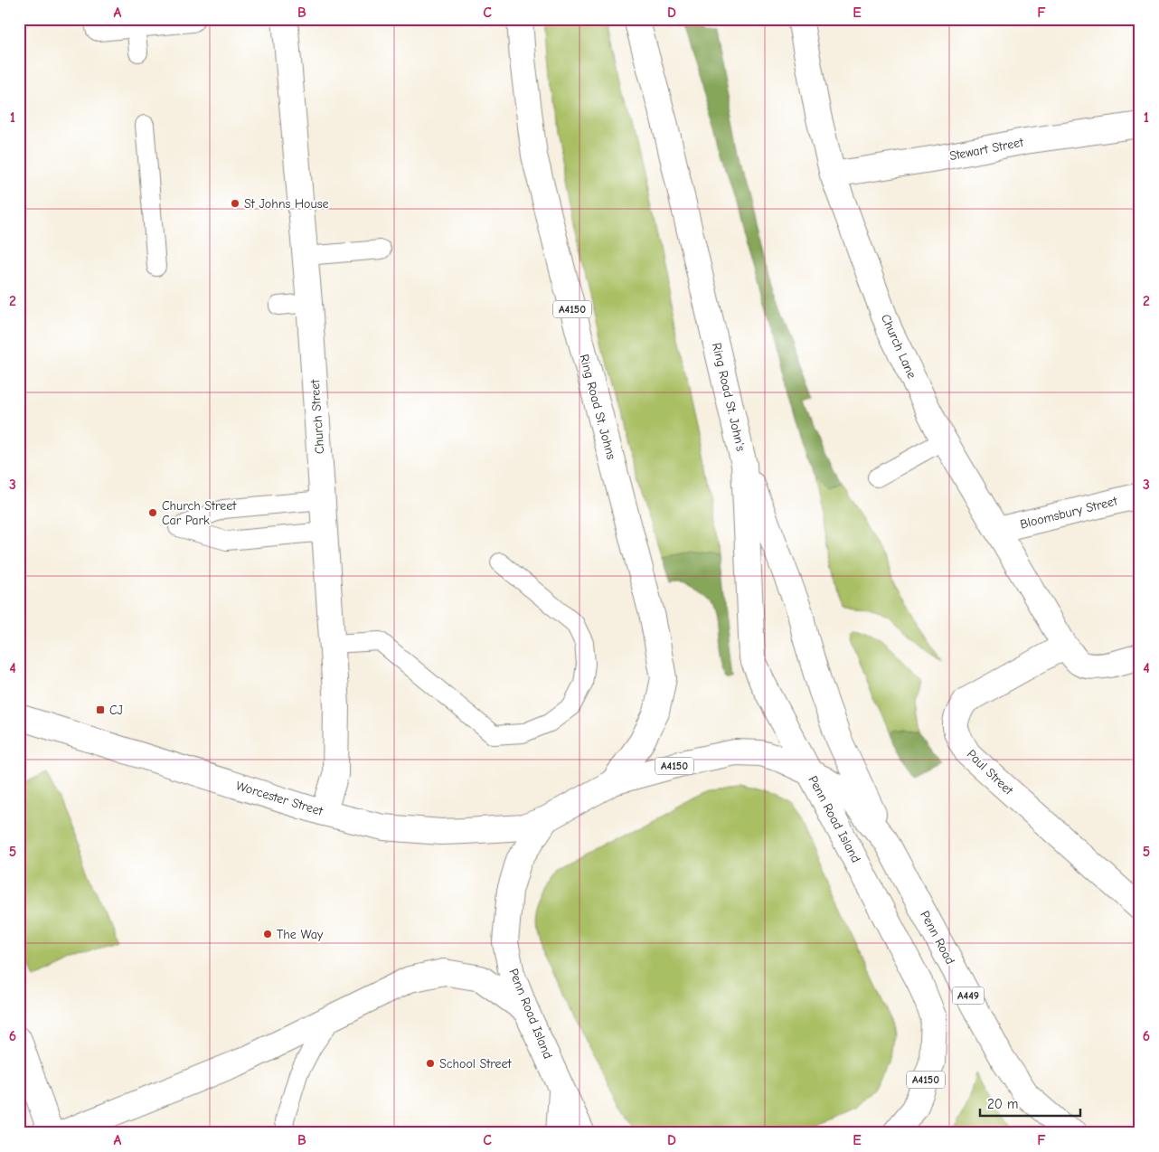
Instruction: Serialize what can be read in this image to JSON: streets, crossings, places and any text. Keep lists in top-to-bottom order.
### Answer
{
  "streets": {
    "main road": [
      "Stewart Street",
      "A4150",
      "Church Lane",
      "Ring Road St. John's",
      "Ring Road St. Johns",
      "Church Street",
      "Bloomsbury Street",
      "Paul Street",
      "Worcester Street",
      "Penn Road Island",
      "Penn Road",
      "A449"
    ]
  },
  "crossings": [
    ["Stewart Street", "Church Lane"],
    ["A4150", "Penn Road Island"],
    ["Church Lane", "Bloomsbury Street"],
    ["Church Lane", "Paul Street"],
    ["Ring Road St. John's", "Penn Road Island"],
    ["Ring Road St. John's", "Penn Road"],
    ["Ring Road St. Johns", "Penn Road Island"],
    ["Church Street", "Worcester Street"],
    ["Worcester Street", "Penn Road Island"],
    ["Penn Road Island", "Penn Road"]
  ],
  "places": {
    "other": [
      "St Johns House",
      "Church Street Car Park",
      "The Way",
      "School Street"
    ],
    "transit": ["CJ"]
  },
  "scale_bar": "20 m",
  "grid": {
    "columns": [
      "A",
      "B",
      "C",
      "D",
      "E",
      "F"
    ],
    "rows": [
      "1",
      "2",
      "3",
      "4",
      "5",
      "6"
    ]
  }
}
